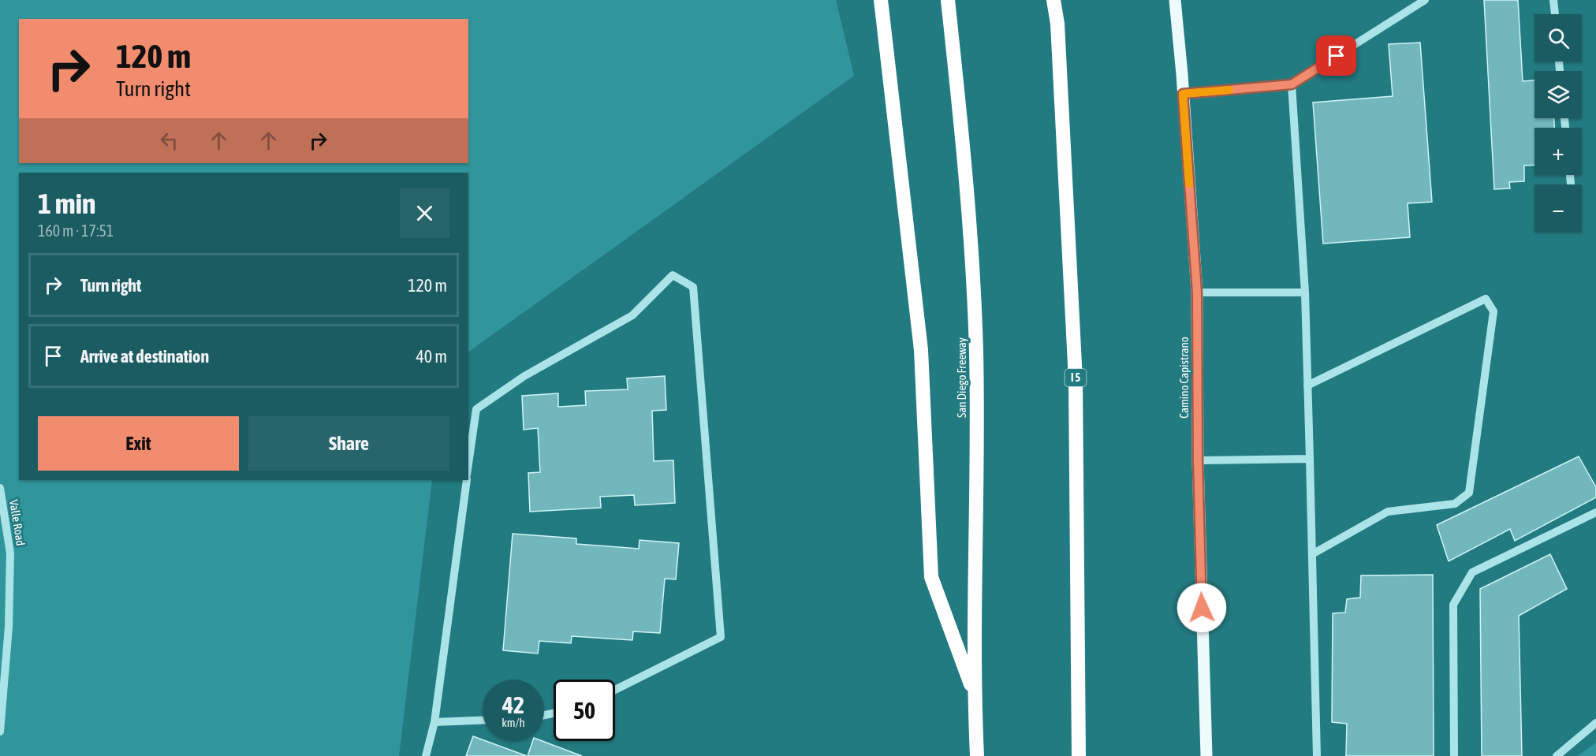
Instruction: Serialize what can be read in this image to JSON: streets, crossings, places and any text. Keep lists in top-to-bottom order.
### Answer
{
  "streets": {
    "highway": ["San Diego Freeway", "I 5"],
    "main road": ["Camino Capistrano"],
    "street": ["Valle Road"]
  },
  "page": {
    "map_buttons": ["+", "−"],
    "turn": ["120 m", "Turn right"],
    "heading": ["1 min", "160 m · 17:51"],
    "list": [
      {
        "name": "Turn right",
        "value": "120 m"
      },
      {
        "name": "Arrive at destination",
        "value": "40 m"
      }
    ],
    "buttons": ["Exit", "Share"],
    "speed": "42 km/h",
    "limit": "50"
  }
}
